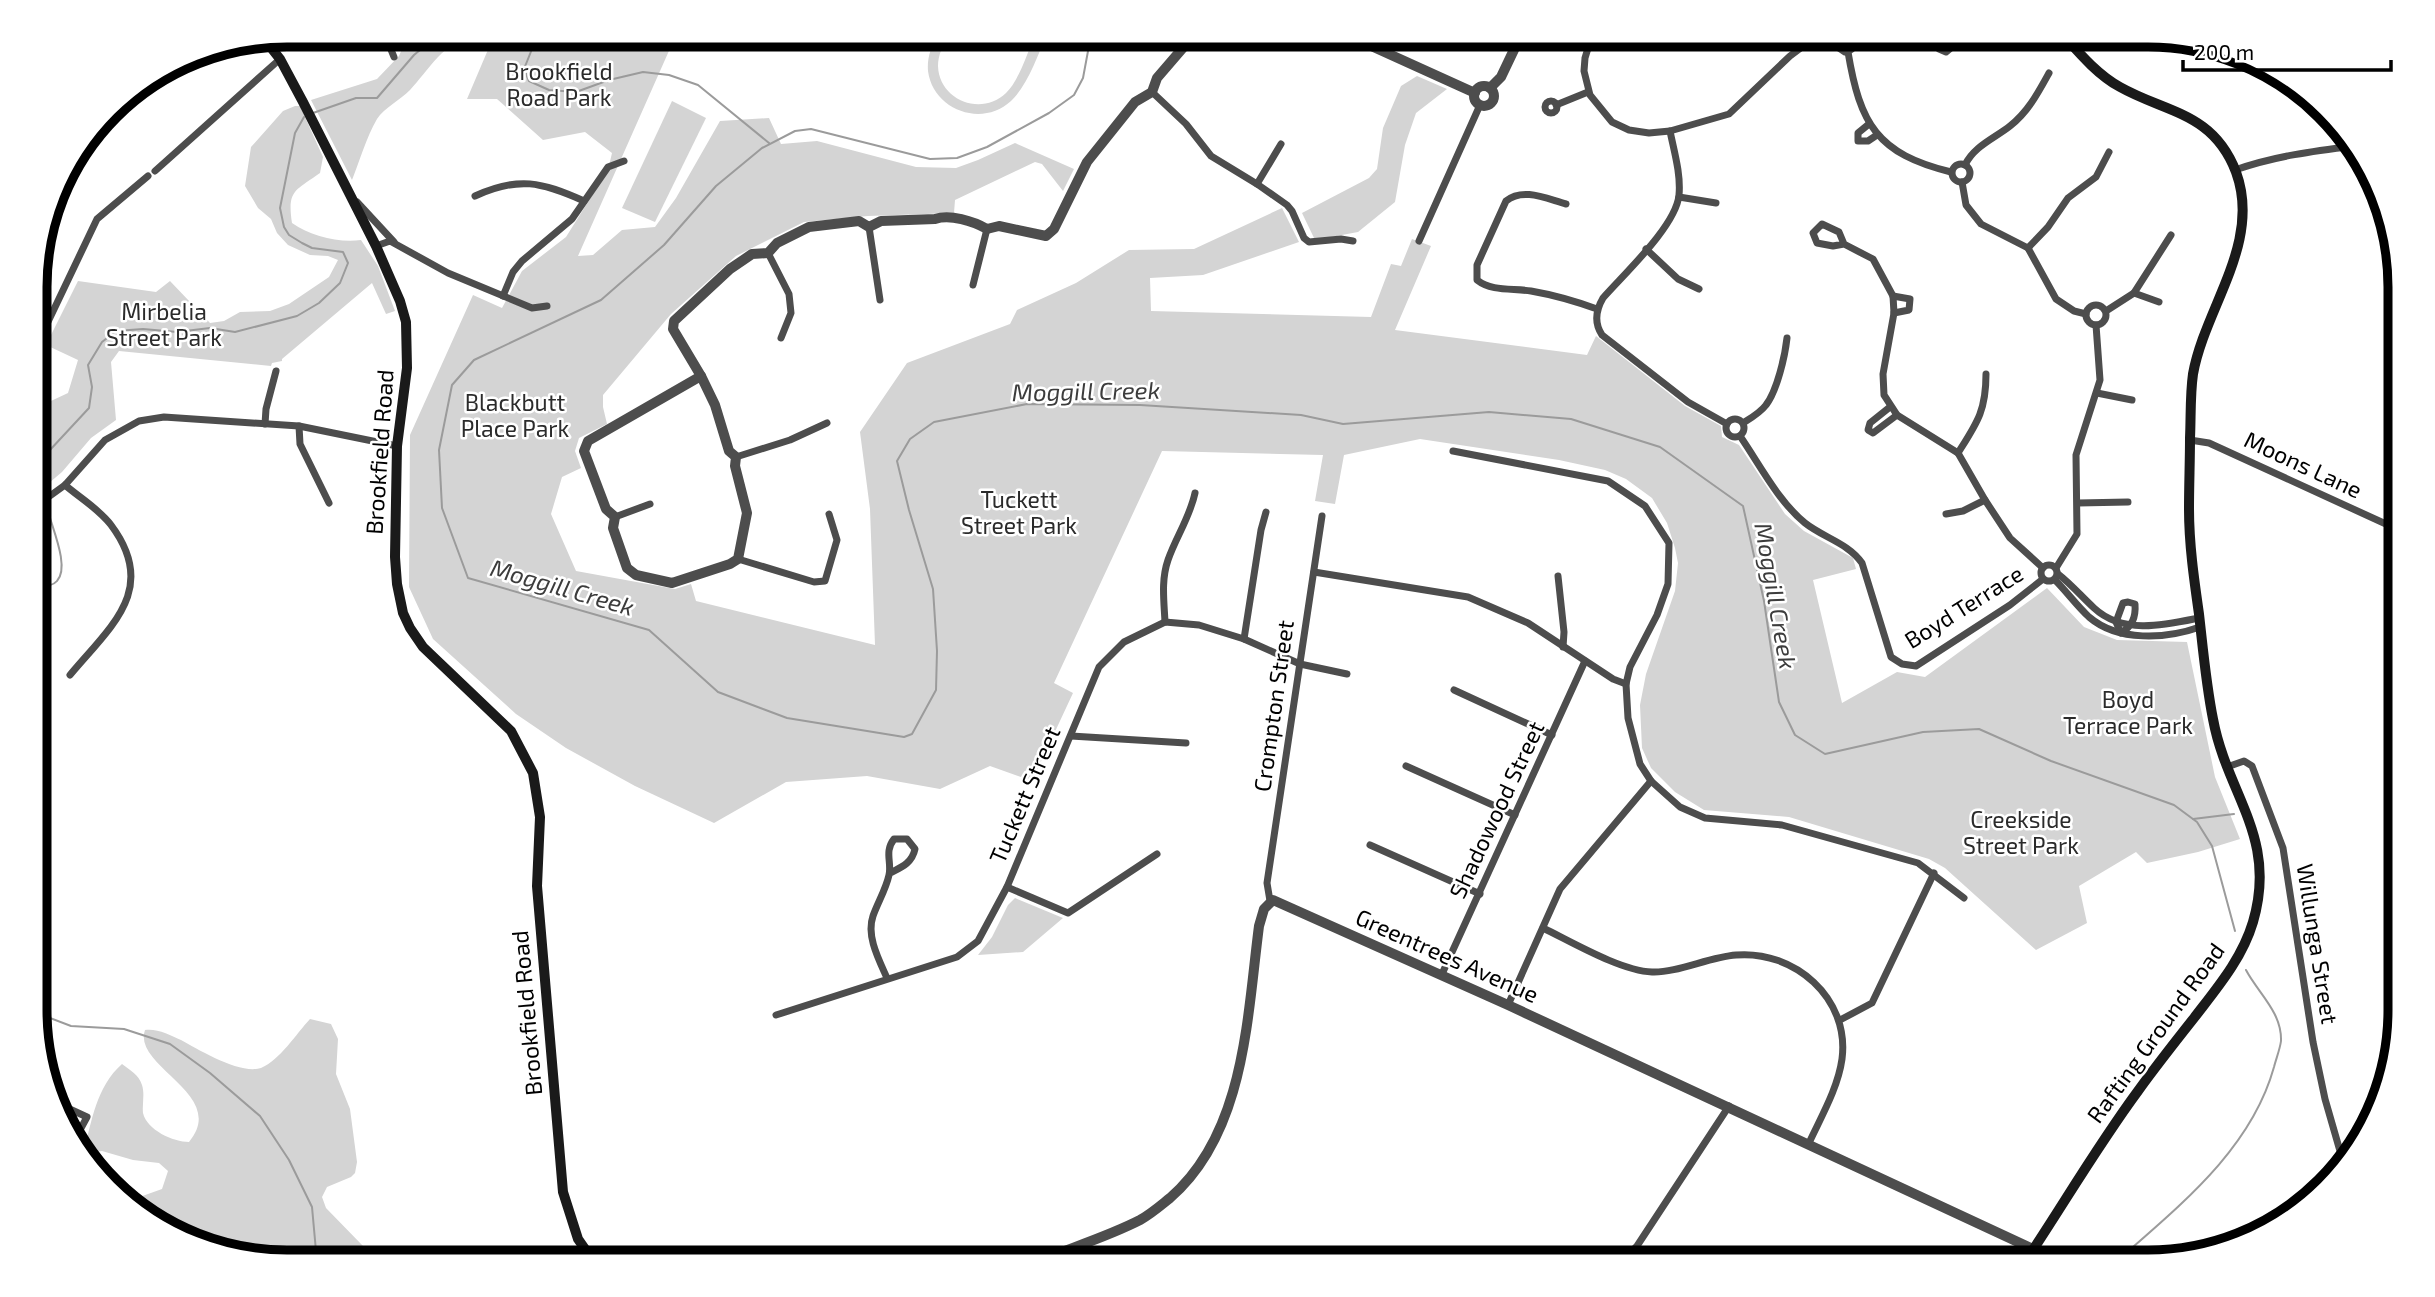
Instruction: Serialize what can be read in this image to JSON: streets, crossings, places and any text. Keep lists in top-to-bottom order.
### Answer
{
  "streets": {
    "main road": ["Brookfield Road", "Rafting Ground Road"],
    "street": [
      "Moons Lane",
      "Boyd Terrace",
      "Crompton Street",
      "Tuckett Street",
      "Shadowood Street",
      "Willunga Street",
      "Greentrees Avenue"
    ]
  },
  "crossings": [
    ["Moons Lane", "Rafting Ground Road"],
    ["Crompton Street", "Greentrees Avenue"],
    ["Shadowood Street", "Greentrees Avenue"],
    ["Willunga Street", "Rafting Ground Road"],
    ["Greentrees Avenue", "Rafting Ground Road"]
  ],
  "water": ["Moggill Creek"],
  "parks": [
    "Brookfield Road Park",
    "Mirbelia Street Park",
    "Blackbutt Place Park",
    "Tuckett Street Park",
    "Boyd Terrace Park",
    "Creekside Street Park"
  ],
  "scale_bar": "200 m"
}
